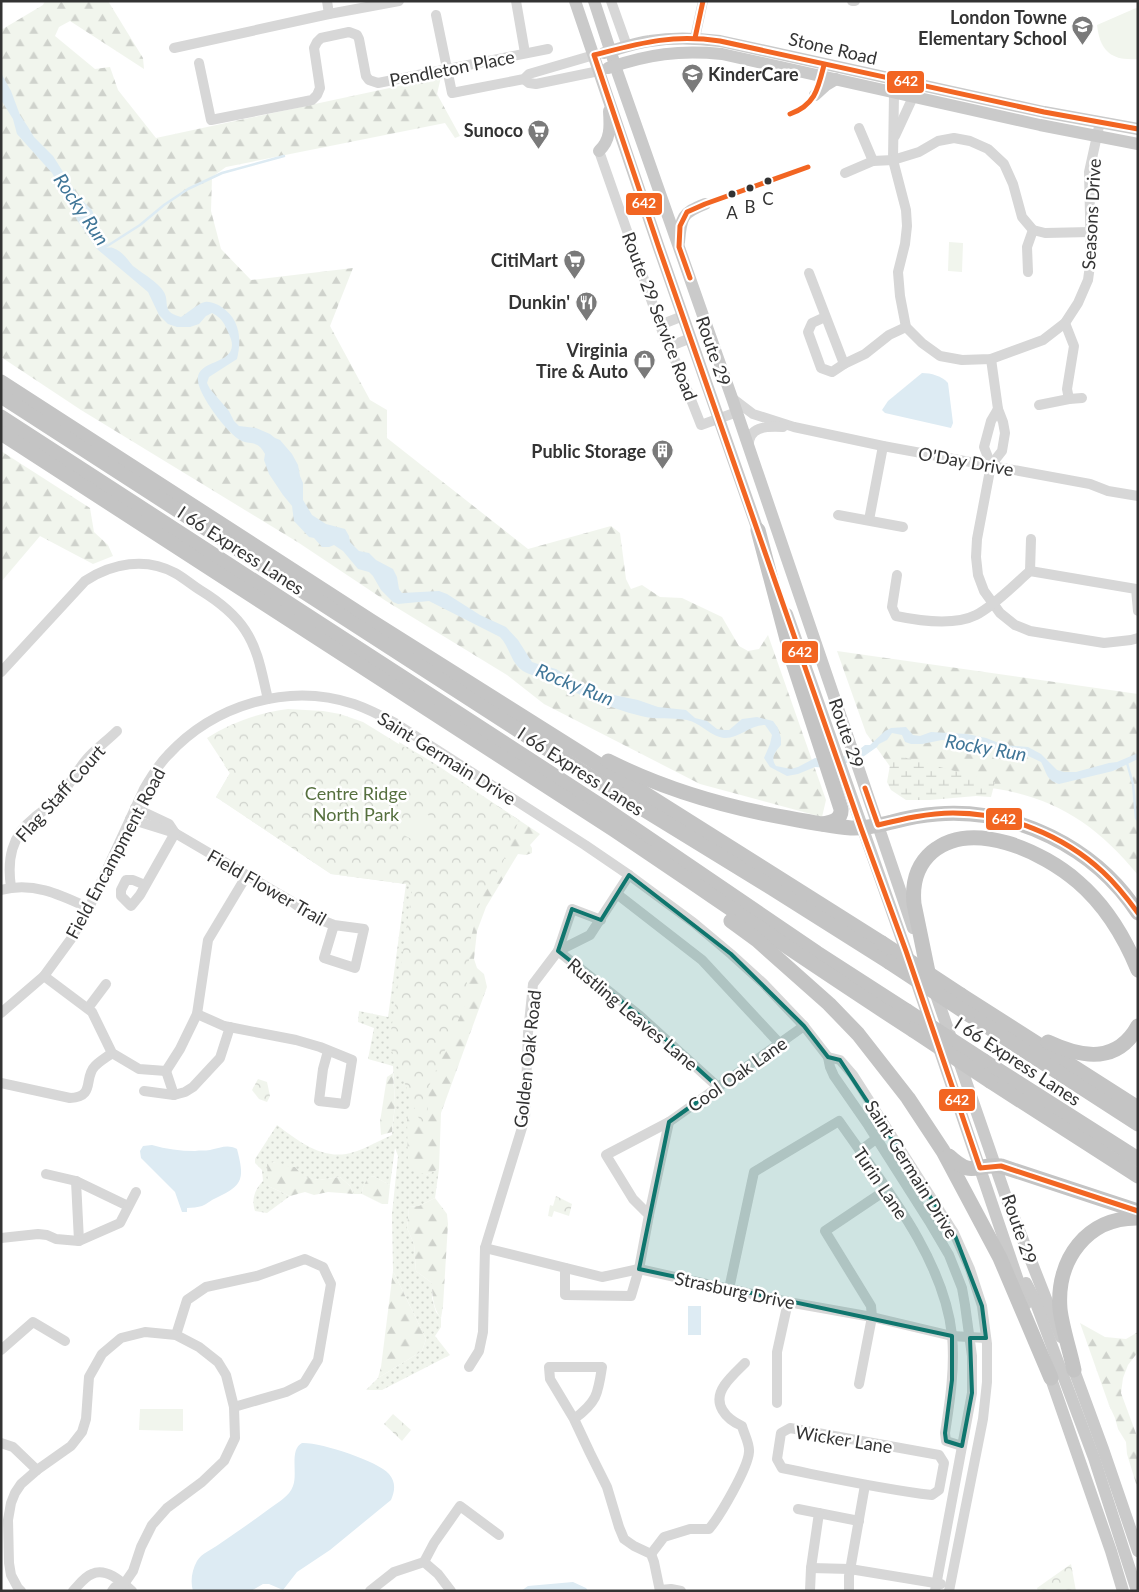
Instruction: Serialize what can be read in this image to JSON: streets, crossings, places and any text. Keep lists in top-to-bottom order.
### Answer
{
  "streets": {
    "highway": ["I 66 Express Lanes"],
    "main road": ["Stone Road", "Route 29"],
    "street": [
      "Pendleton Place",
      "Seasons Drive",
      "Route 29 Service Road",
      "O'Day Drive",
      "Saint Germain Drive",
      "Flag Staff Court",
      "Field Encampment Road",
      "Field Flower Trail",
      "Rustling Leaves Lane",
      "Golden Oak Road",
      "Cool Oak Lane",
      "Turin Lane",
      "Strasburg Drive",
      "Wicker Lane"
    ]
  },
  "crossings": [
    ["Stone Road", "Pendleton Place"],
    ["Stone Road", "Seasons Drive"],
    ["Stone Road", "Route 29"],
    ["Route 29 Service Road", "Route 29"],
    ["Route 29", "O'Day Drive"],
    ["Saint Germain Drive", "Field Encampment Road"],
    ["Saint Germain Drive", "Golden Oak Road"],
    ["Saint Germain Drive", "Cool Oak Lane"],
    ["Saint Germain Drive", "Turin Lane"],
    ["Saint Germain Drive", "Strasburg Drive"],
    ["Field Encampment Road", "Field Flower Trail"],
    ["Rustling Leaves Lane", "Golden Oak Road"],
    ["Rustling Leaves Lane", "Cool Oak Lane"],
    ["Golden Oak Road", "Strasburg Drive"],
    ["Cool Oak Lane", "Strasburg Drive"],
    ["Turin Lane", "Strasburg Drive"]
  ],
  "water": ["Rocky Run"],
  "parks": ["Centre Ridge North Park"],
  "places": {
    "school or university": ["London Towne Elementary School", "KinderCare"],
    "supermarket": ["Sunoco", "CitiMart"],
    "other": ["C", "B", "A"],
    "restaurant": ["Dunkin'"],
    "shop": ["Virginia Tire & Auto"],
    "building": ["Public Storage"]
  },
  "lines": ["transit line 642"]
}
